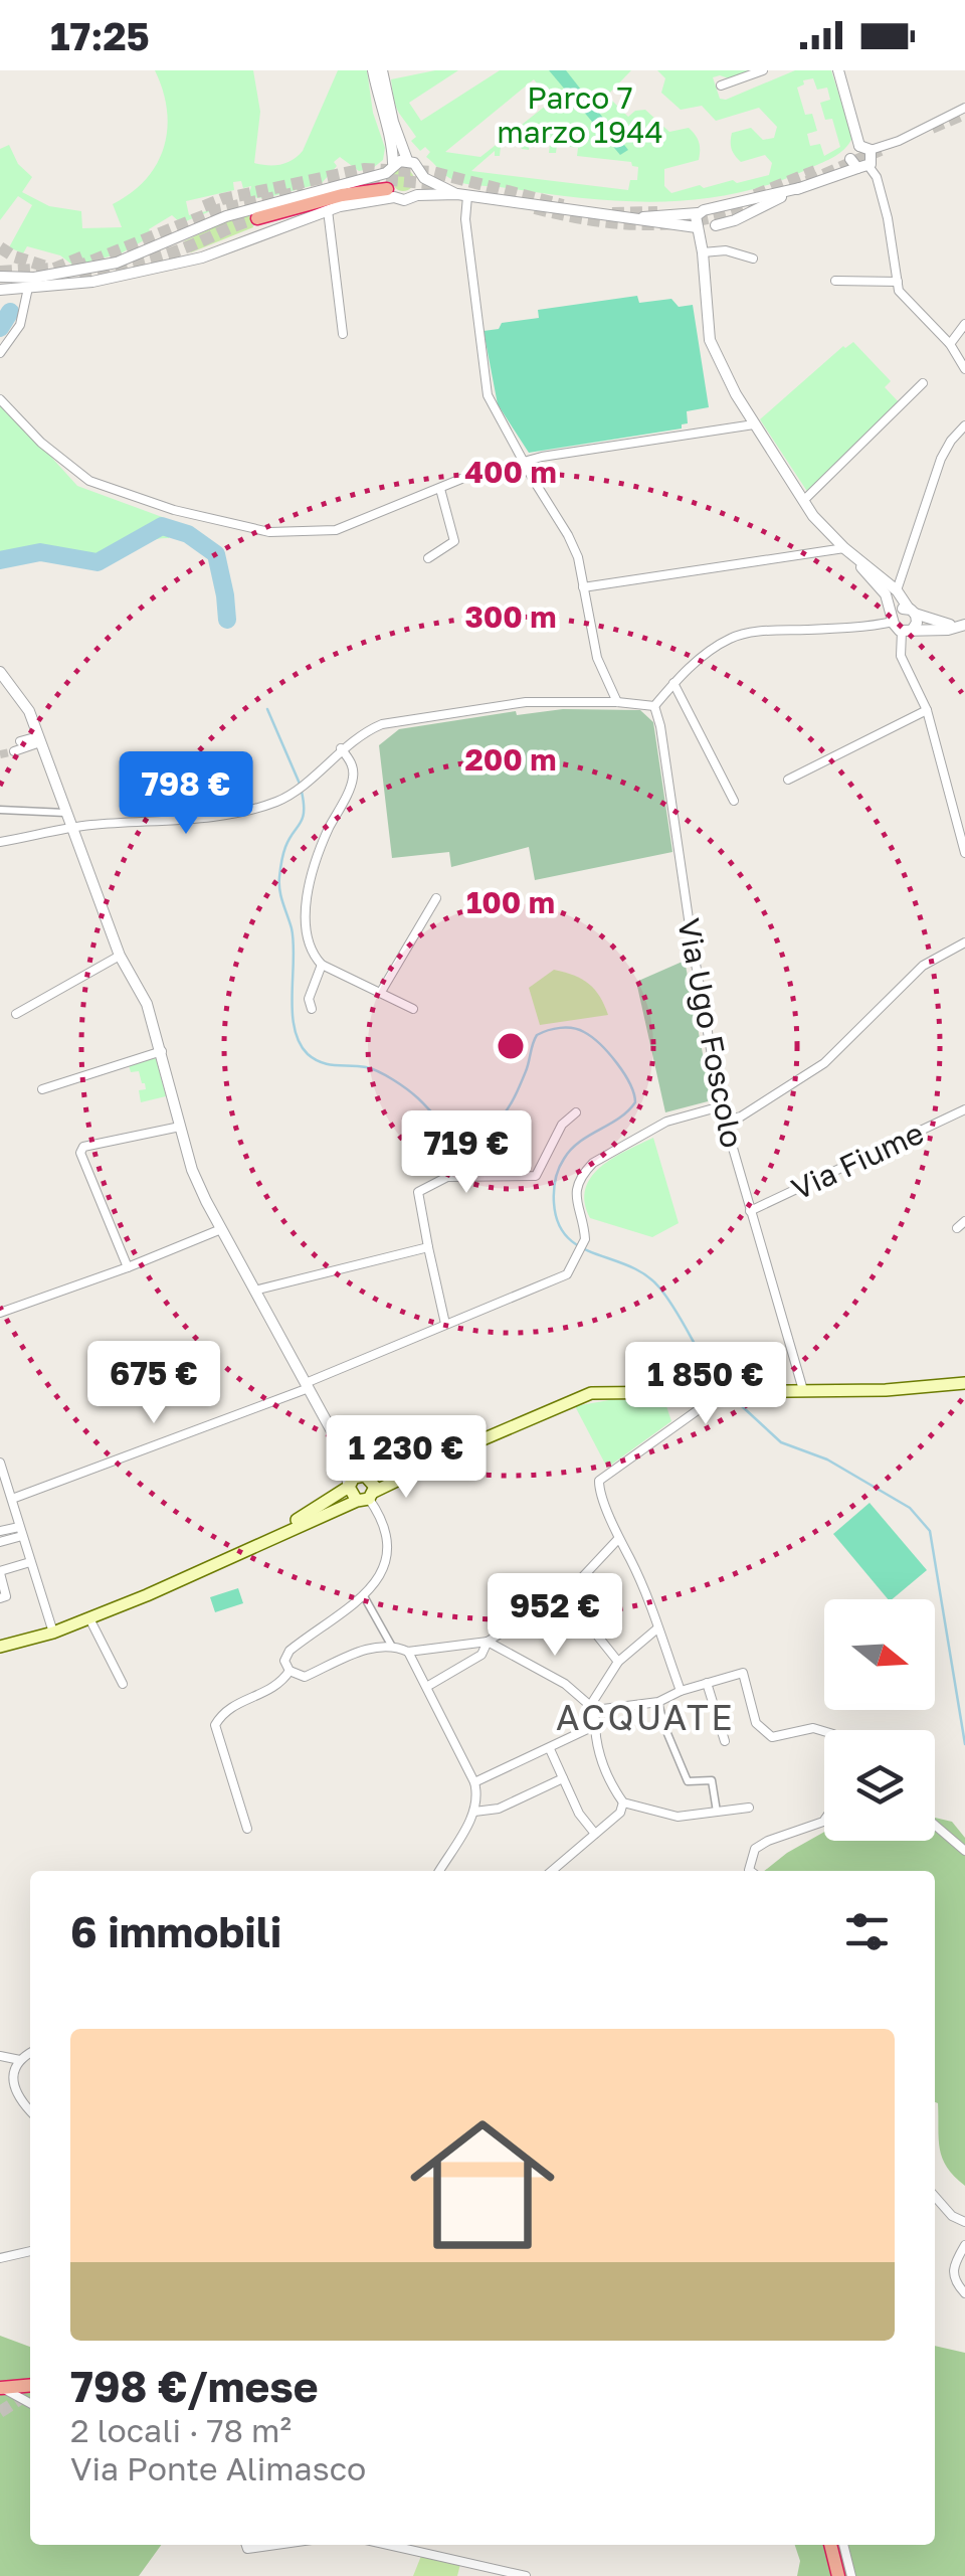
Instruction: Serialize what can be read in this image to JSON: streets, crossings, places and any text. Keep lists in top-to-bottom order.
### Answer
{
  "streets": {
    "street": ["Via Ugo Foscolo", "Via Fiume"]
  },
  "crossings": [
    ["Via Ugo Foscolo", "Via Fiume"]
  ],
  "districts": ["ACQUATE"],
  "parks": ["Parco 7 marzo 1944"],
  "north": "right",
  "page": {
    "status": "17:25",
    "price": [
      "798 €",
      "719 €",
      "675 €",
      "1 850 €",
      "1 230 €",
      "952 €"
    ],
    "heading": "6 immobili",
    "list": [
      {
        "name": "798 €/mese",
        "note": "2 locali · 78 m² · Via Ponte Alimasco"
      }
    ]
  },
  "rings": [
    "400 m",
    "300 m",
    "200 m",
    "100 m"
  ]
}
